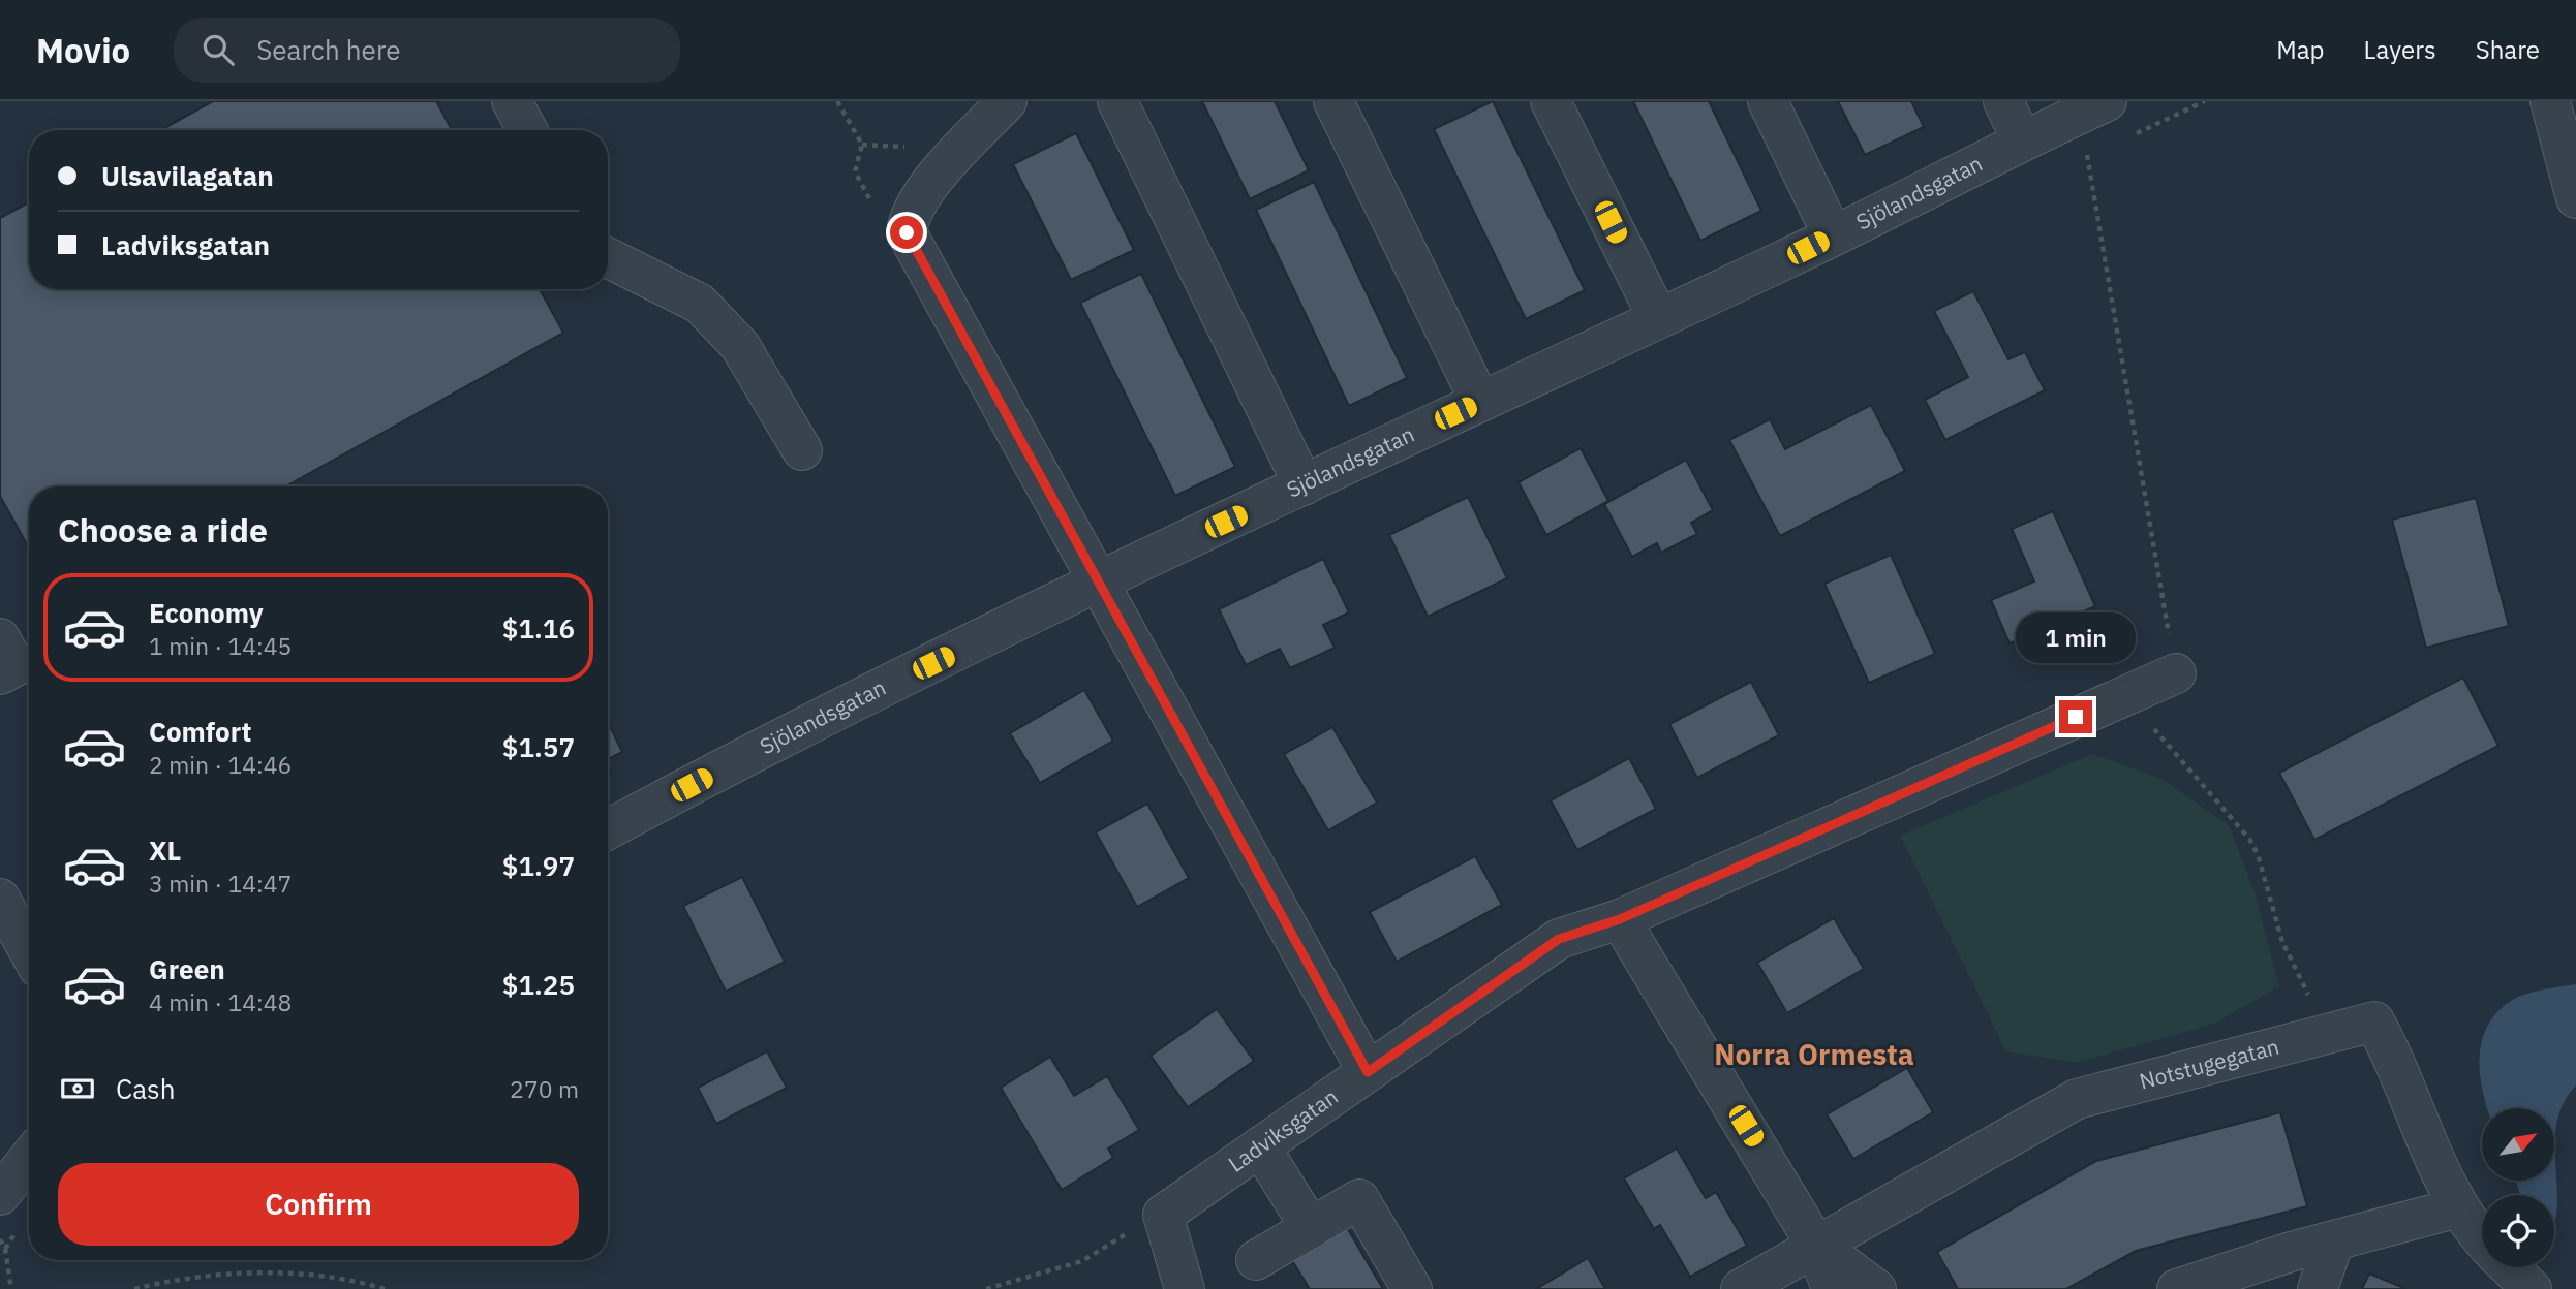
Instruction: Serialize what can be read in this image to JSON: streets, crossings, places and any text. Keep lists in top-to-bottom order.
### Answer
{
  "streets": {
    "street": ["Sjölandsgatan", "Notstugegatan", "Ladviksgatan"]
  },
  "districts": ["Norra Ormesta"],
  "north": "top right",
  "page": {
    "header": "Movio",
    "search": "Search here",
    "nav": ["Map", "Layers", "Share"],
    "banner": ["Ulsavilagatan", "Ladviksgatan"],
    "heading": "Choose a ride",
    "list": [
      {
        "name": "Economy",
        "note": "1 min · 14:45",
        "value": "$1.16"
      },
      {
        "name": "Comfort",
        "note": "2 min · 14:46",
        "value": "$1.57"
      },
      {
        "name": "XL",
        "note": "3 min · 14:47",
        "value": "$1.97"
      },
      {
        "name": "Green",
        "note": "4 min · 14:48",
        "value": "$1.25"
      }
    ],
    "bubble": "1 min",
    "pay": ["Cash", "270 m"],
    "buttons": "Confirm"
  }
}
